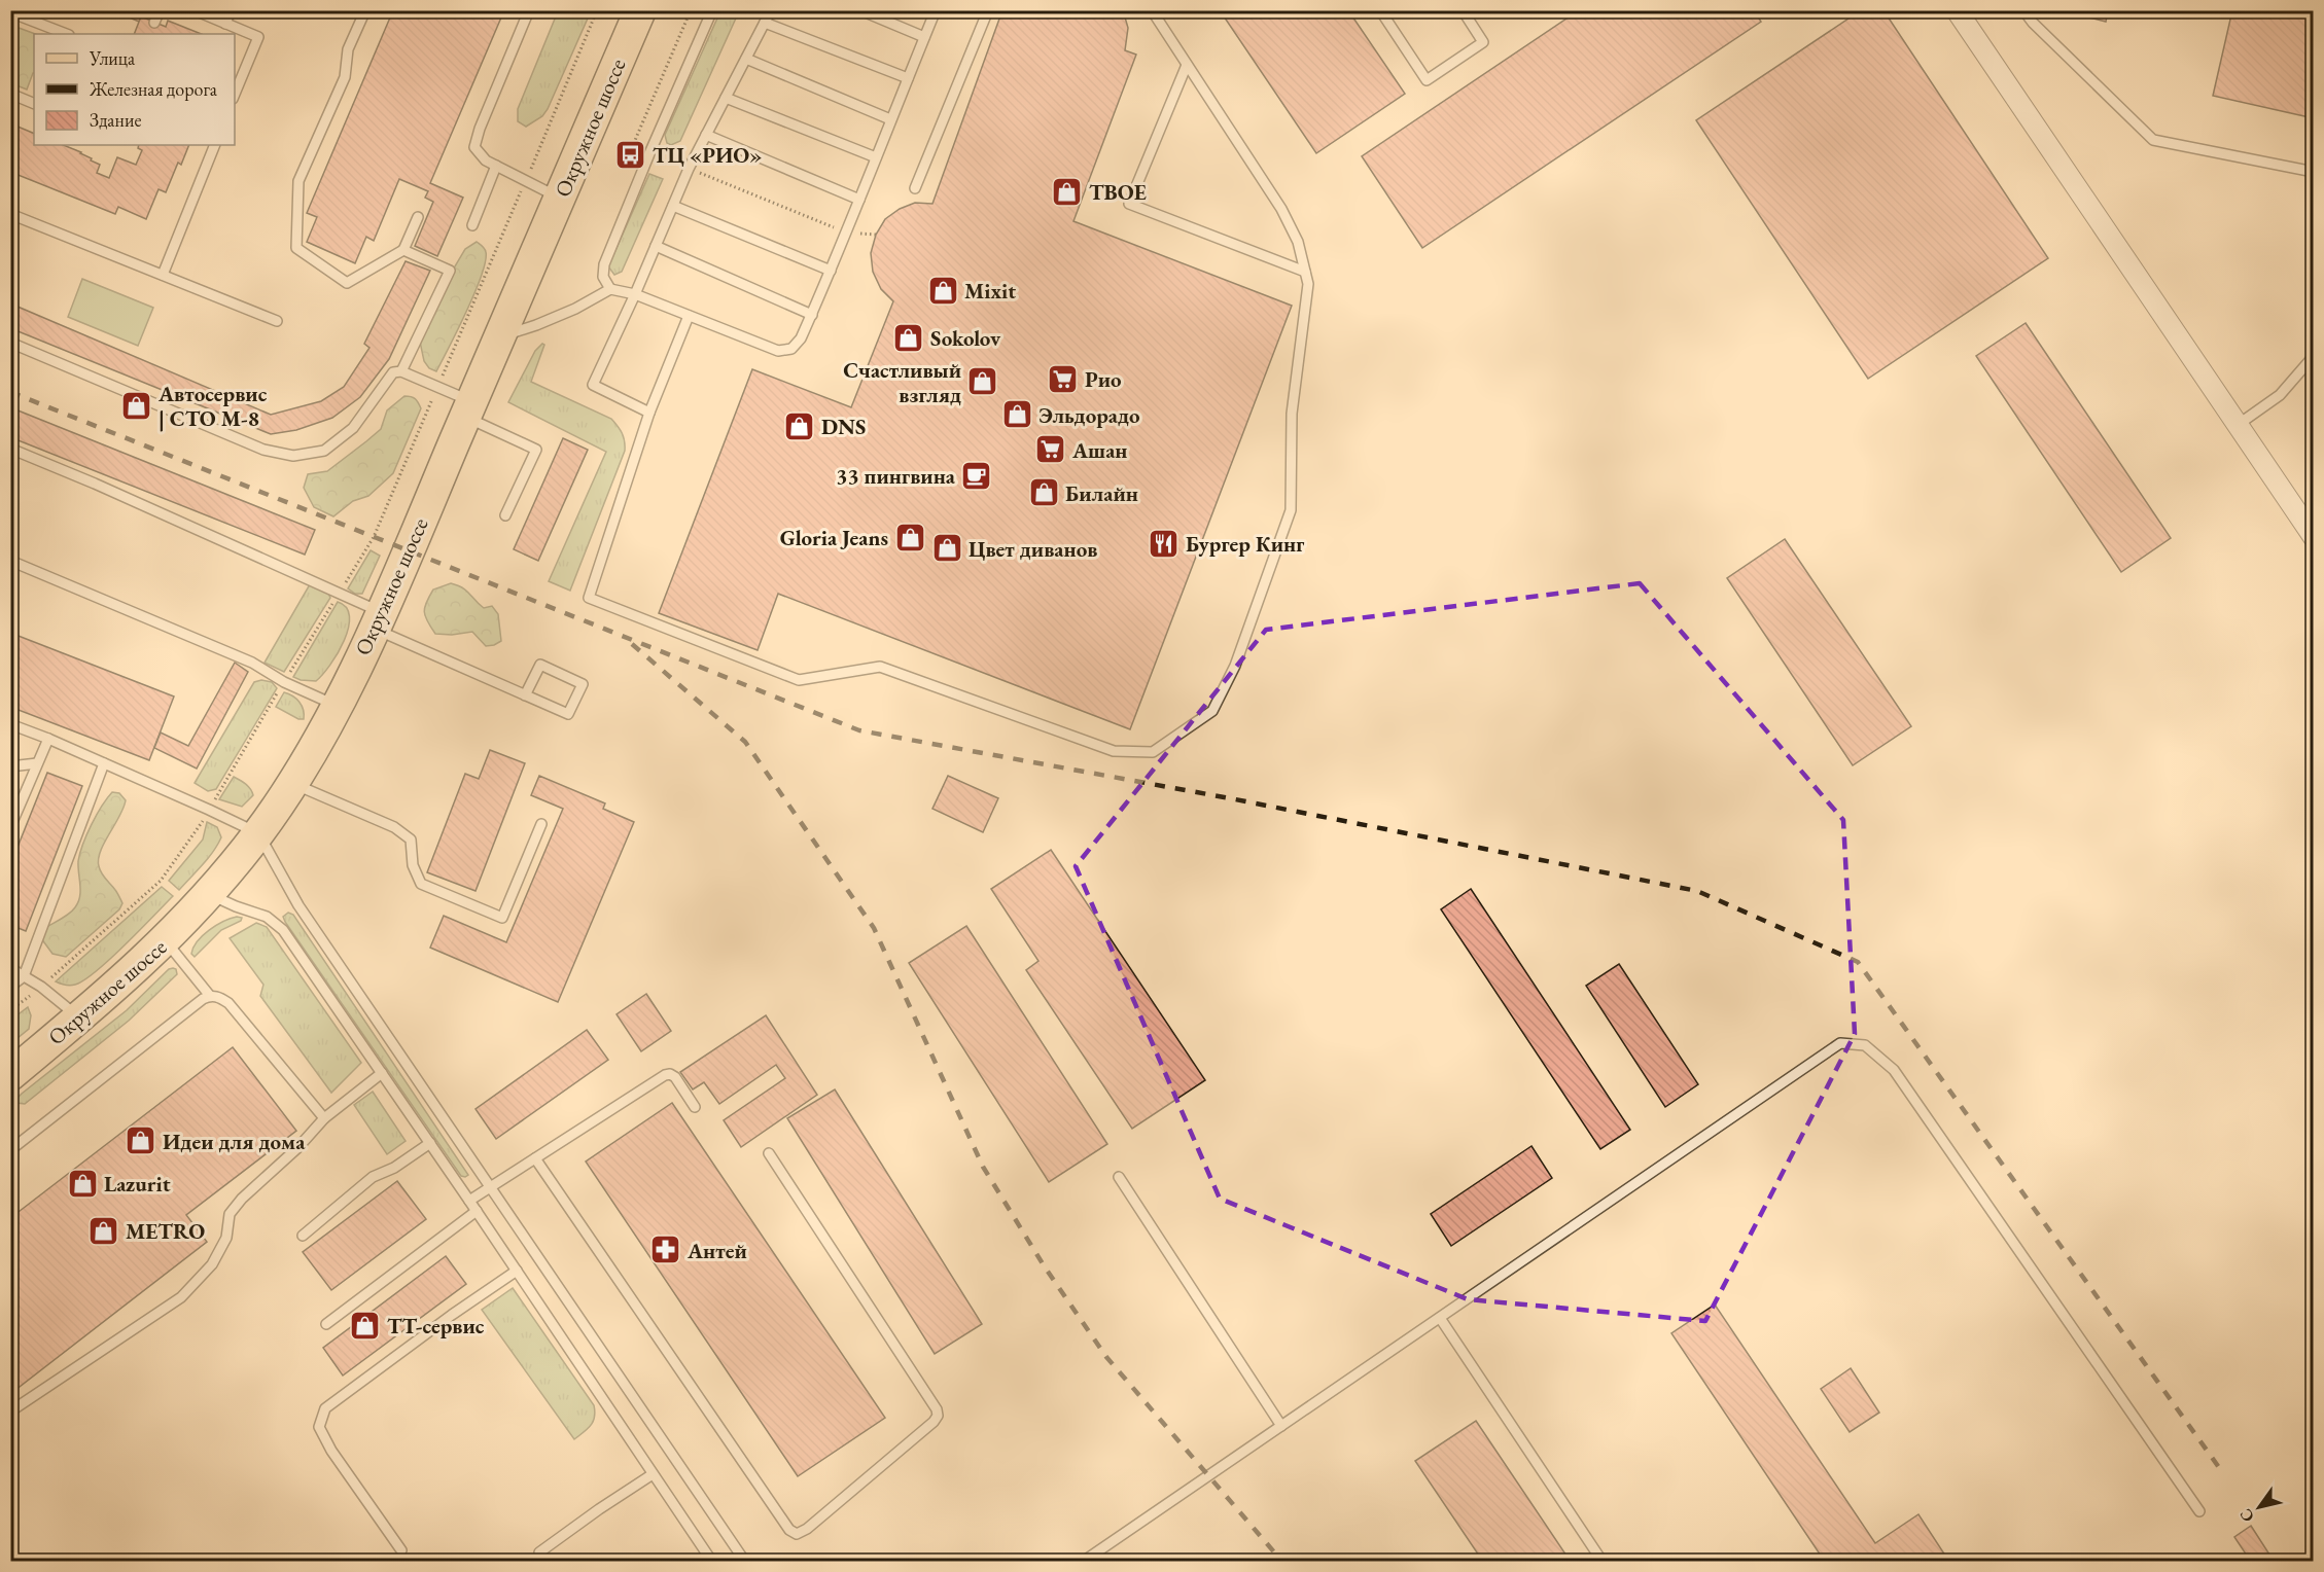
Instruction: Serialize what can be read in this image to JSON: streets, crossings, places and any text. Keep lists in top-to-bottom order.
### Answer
{
  "streets": {
    "main road": ["Окружное шоссе"]
  },
  "places": {
    "bus stop": ["ТЦ «РИО»"],
    "shop": [
      "ТВОЕ",
      "Mixit",
      "Sokolov",
      "Счастливый взгляд",
      "Автосервис | СТО М-8",
      "Эльдорадо",
      "DNS",
      "Билайн",
      "Gloria Jeans",
      "Цвет диванов",
      "Идеи для дома",
      "Lazurit",
      "METRO",
      "ТТ-сервис"
    ],
    "supermarket": ["Рио", "Ашан"],
    "cafe": ["33 пингвина"],
    "restaurant": ["Бургер Кинг"],
    "pharmacy": ["Антей"]
  },
  "legend": ["Улица", "Железная дорога", "Здание"],
  "north": "bottom left"
}
